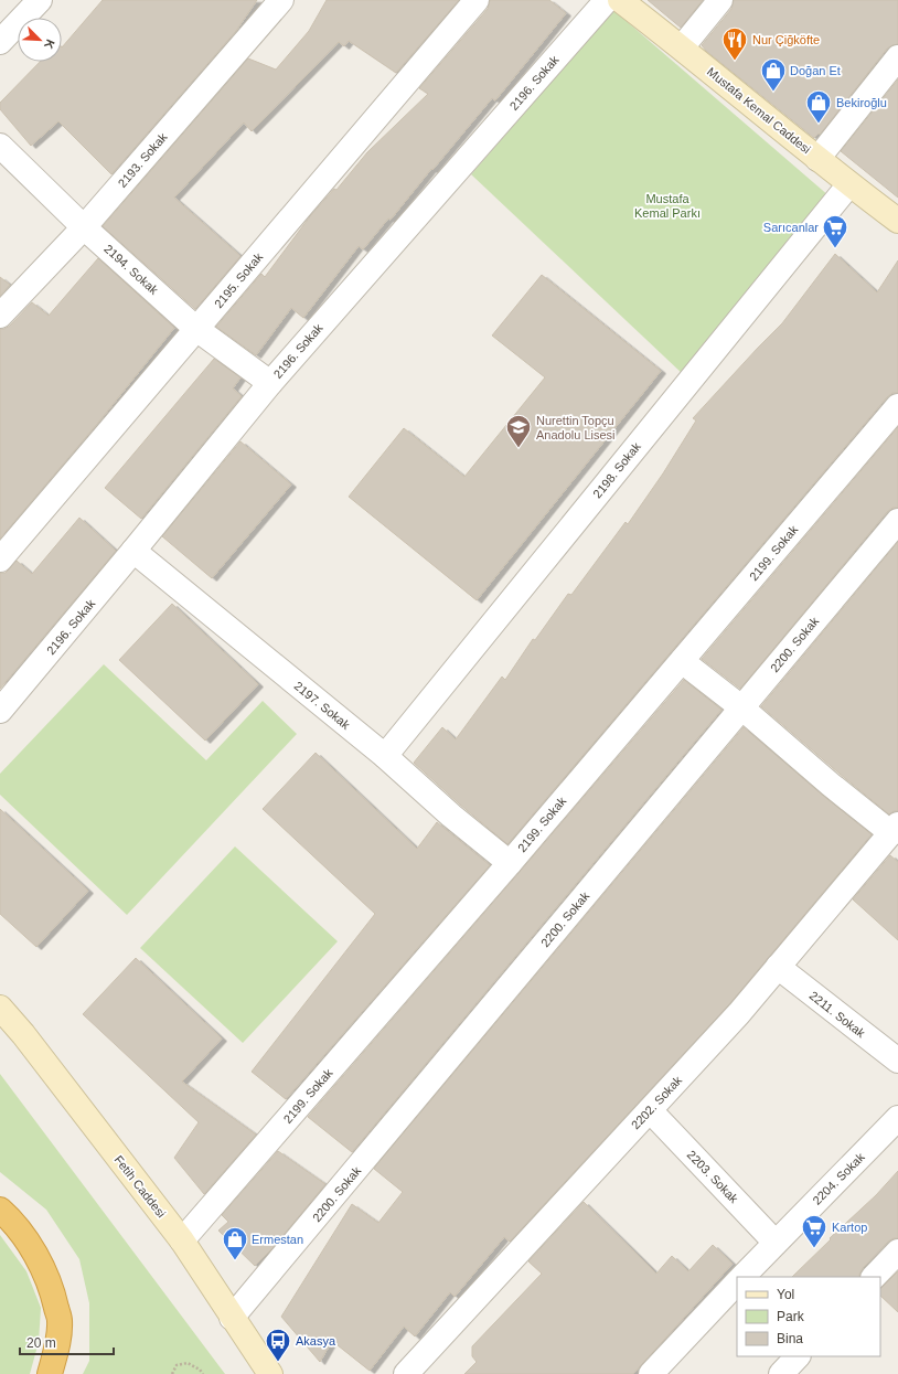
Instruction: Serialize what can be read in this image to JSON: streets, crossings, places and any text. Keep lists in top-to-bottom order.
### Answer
{
  "streets": {
    "main road": ["Mustafa Kemal Caddesi", "Fetih Caddesi"],
    "street": [
      "2196. Sokak",
      "2193. Sokak",
      "2194. Sokak",
      "2195. Sokak",
      "2198. Sokak",
      "2199. Sokak",
      "2200. Sokak",
      "2197. Sokak",
      "2211. Sokak",
      "2202. Sokak",
      "2203. Sokak",
      "2204. Sokak"
    ]
  },
  "crossings": [
    ["2196. Sokak", "2194. Sokak"],
    ["2196. Sokak", "2197. Sokak"],
    ["Mustafa Kemal Caddesi", "2198. Sokak"],
    ["2193. Sokak", "2194. Sokak"],
    ["2194. Sokak", "2195. Sokak"],
    ["2198. Sokak", "2197. Sokak"],
    ["2199. Sokak", "2197. Sokak"],
    ["2199. Sokak", "Fetih Caddesi"],
    ["2200. Sokak", "Fetih Caddesi"],
    ["2211. Sokak", "2202. Sokak"],
    ["2202. Sokak", "2203. Sokak"],
    ["2203. Sokak", "2204. Sokak"]
  ],
  "parks": ["Mustafa Kemal Parkı"],
  "places": {
    "restaurant": ["Nur Çiğköfte"],
    "shop": ["Doğan Et", "Bekiroğlu", "Ermestan"],
    "supermarket": ["Sarıcanlar", "Kartop"],
    "school or university": ["Nurettin Topçu Anadolu Lisesi"],
    "bus stop": ["Akasya"]
  },
  "legend": ["Yol", "Park", "Bina"],
  "scale_bar": "20 m",
  "north": "bottom right"
}
